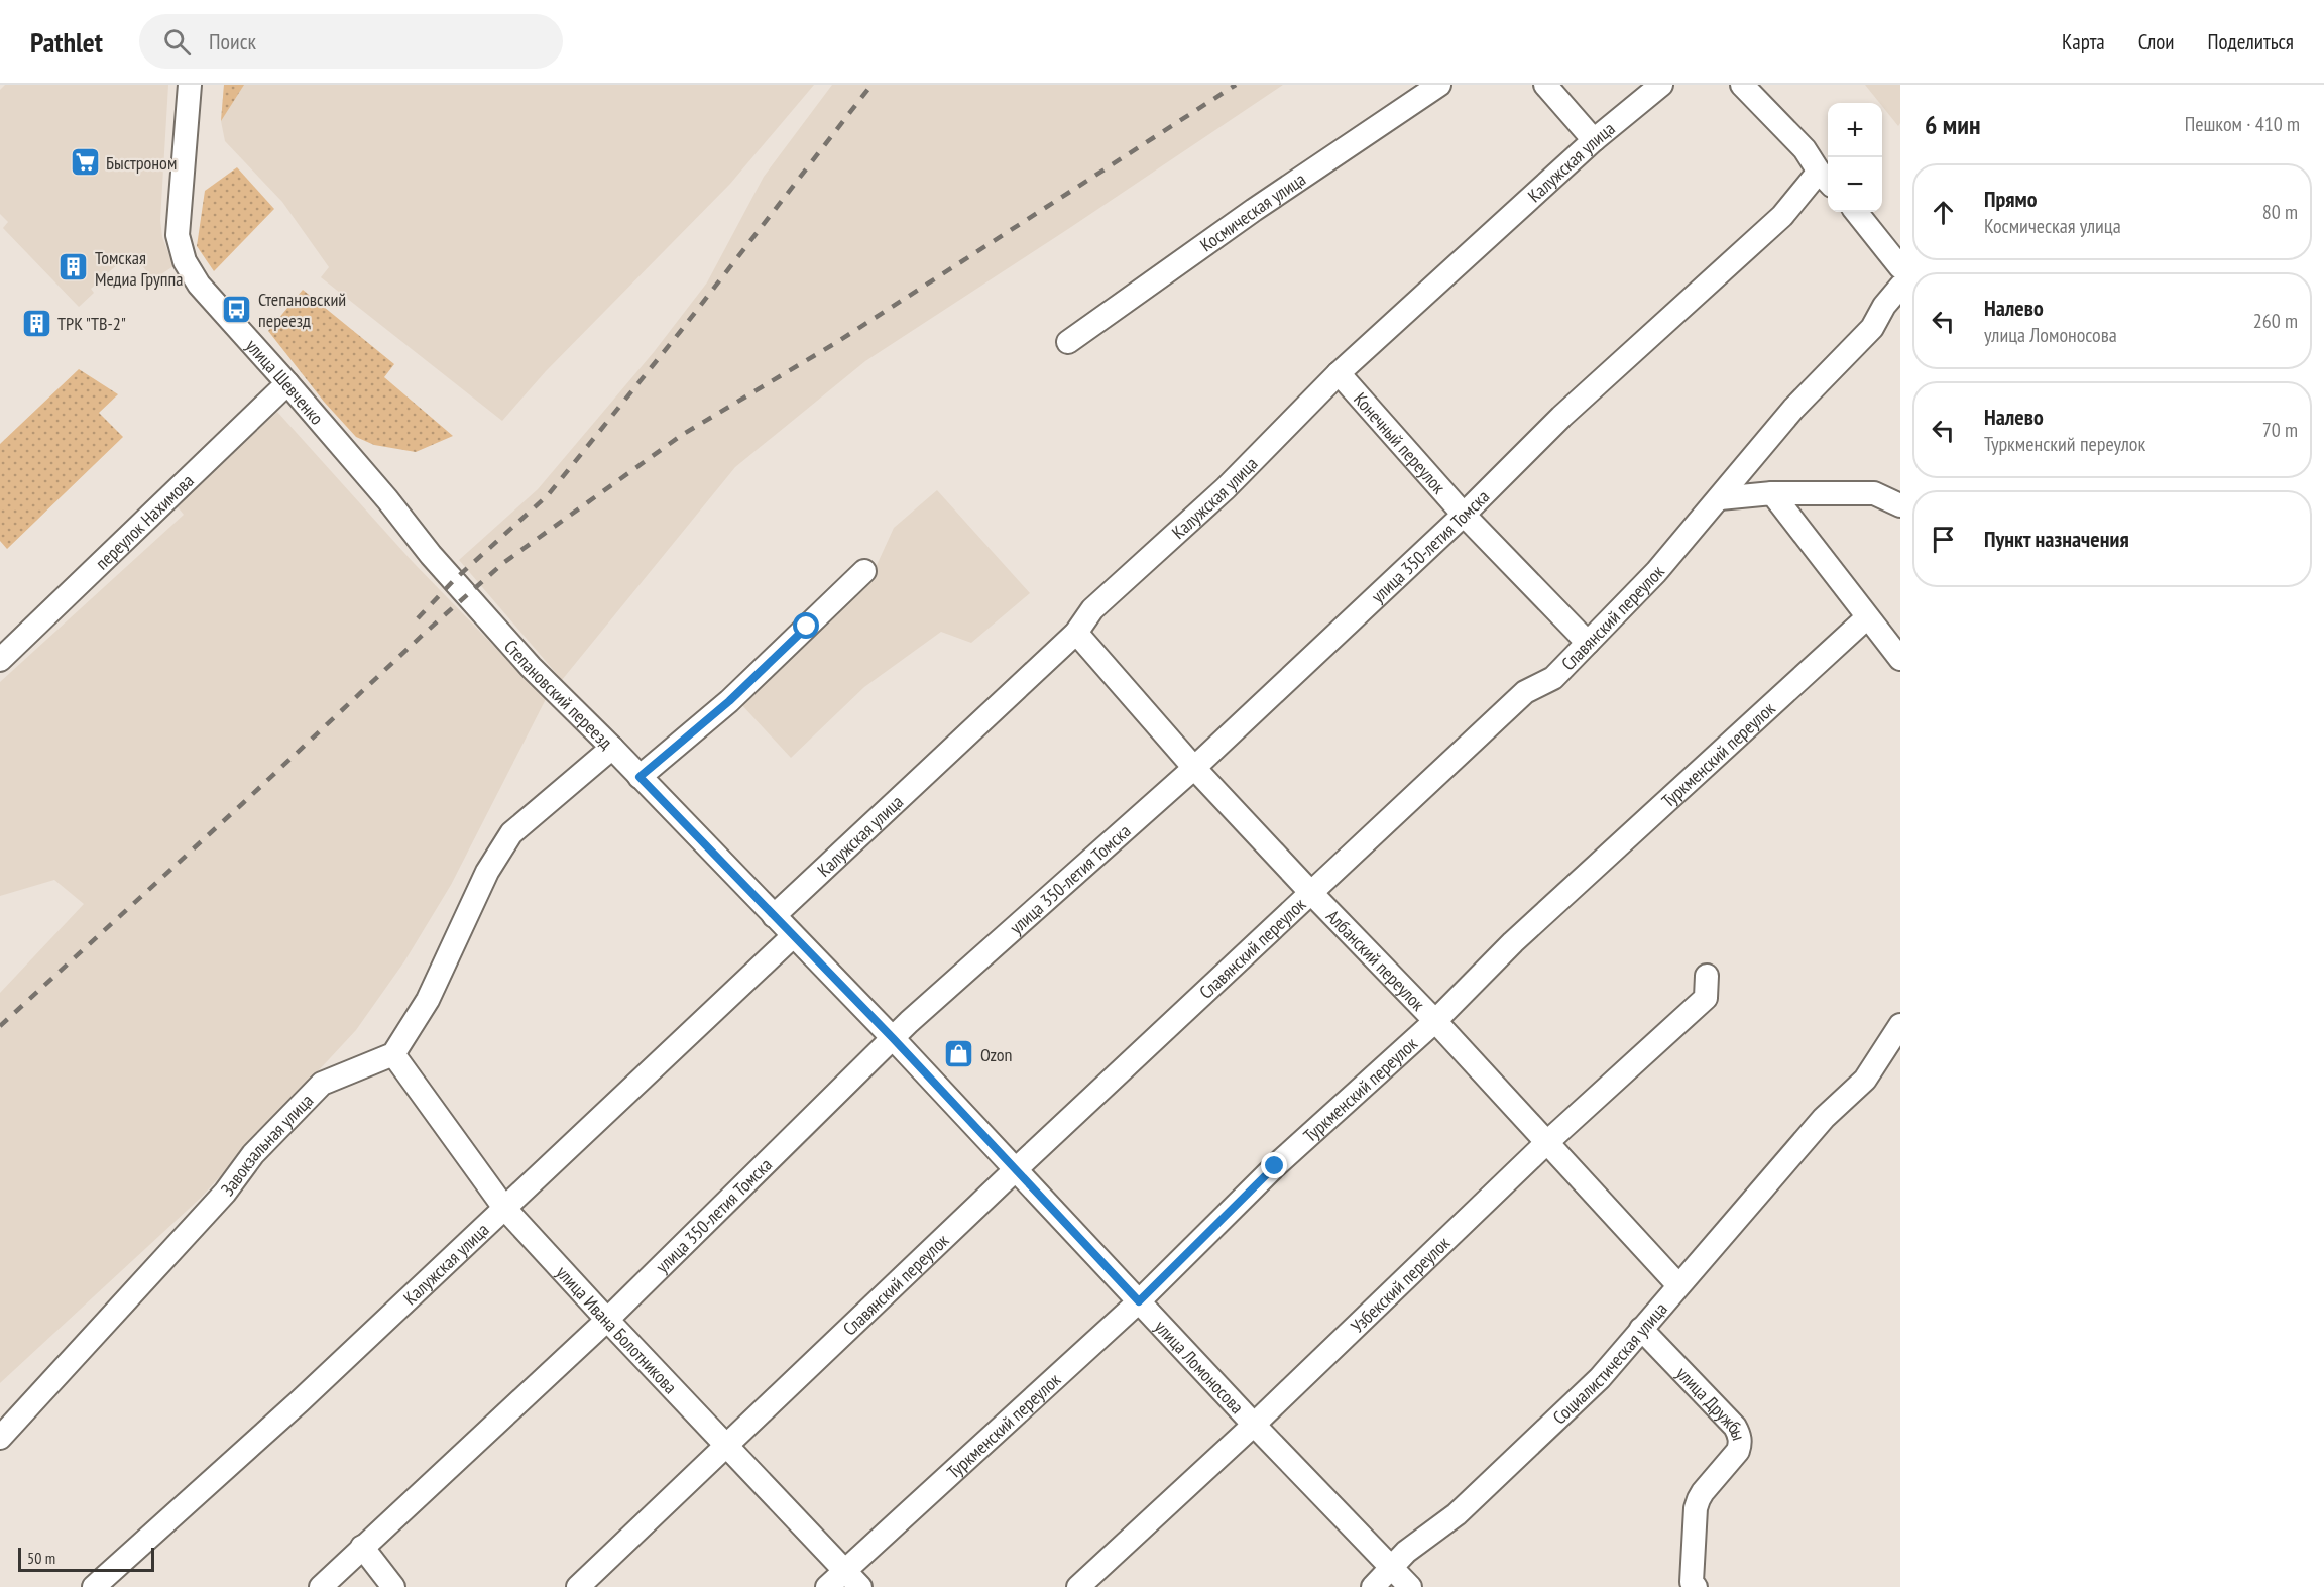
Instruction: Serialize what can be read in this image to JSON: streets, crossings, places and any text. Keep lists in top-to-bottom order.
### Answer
{
  "streets": {
    "street": [
      "Калужская улица",
      "Космическая улица",
      "улица Шевченко",
      "Конечный переулок",
      "переулок Нахимова",
      "улица 350-летия Томска",
      "Славянский переулок",
      "Степановский переезд",
      "Туркменский переулок",
      "Албанский переулок",
      "Завокзальная улица",
      "Узбекский переулок",
      "улица Ивана Болотникова",
      "Социалистическая улица",
      "улица Ломоносова",
      "улица Дружбы"
    ]
  },
  "crossings": [
    ["Калужская улица", "Конечный переулок"],
    ["Калужская улица", "Албанский переулок"],
    ["Калужская улица", "улица Ивана Болотникова"],
    ["Калужская улица", "улица Ломоносова"],
    ["улица Шевченко", "переулок Нахимова"],
    ["улица Шевченко", "Степановский переезд"],
    ["Конечный переулок", "улица 350-летия Томска"],
    ["Конечный переулок", "Славянский переулок"],
    ["улица 350-летия Томска", "Албанский переулок"],
    ["улица 350-летия Томска", "улица Ивана Болотникова"],
    ["улица 350-летия Томска", "улица Ломоносова"],
    ["Славянский переулок", "Албанский переулок"],
    ["Славянский переулок", "улица Ивана Болотникова"],
    ["Славянский переулок", "улица Ломоносова"],
    ["Степановский переезд", "улица Ломоносова"],
    ["Туркменский переулок", "Албанский переулок"],
    ["Туркменский переулок", "улица Ивана Болотникова"],
    ["Туркменский переулок", "улица Ломоносова"],
    ["Албанский переулок", "Узбекский переулок"],
    ["Албанский переулок", "Социалистическая улица"],
    ["Завокзальная улица", "улица Ивана Болотникова"],
    ["Узбекский переулок", "улица Ломоносова"],
    ["Социалистическая улица", "улица Ломоносова"],
    ["Социалистическая улица", "улица Дружбы"]
  ],
  "places": {
    "supermarket": ["Быстроном"],
    "building": ["Томская Медиа Группа", "ТРК \"ТВ-2\""],
    "bus stop": ["Степановский переезд"],
    "shop": ["Ozon"]
  },
  "scale_bar": "50 m",
  "page": {
    "header": "Pathlet",
    "search": "Поиск",
    "nav": ["Карта", "Слои", "Поделиться"],
    "heading": ["6 мин", "Пешком · 410 m"],
    "map_buttons": ["+", "−"],
    "list": [
      ["Прямо", "Космическая улица", "80 m"],
      ["Налево", "улица Ломоносова", "260 m"],
      ["Налево", "Туркменский переулок", "70 m"],
      "Пункт назначения"
    ],
    "scale": "50 m"
  }
}
